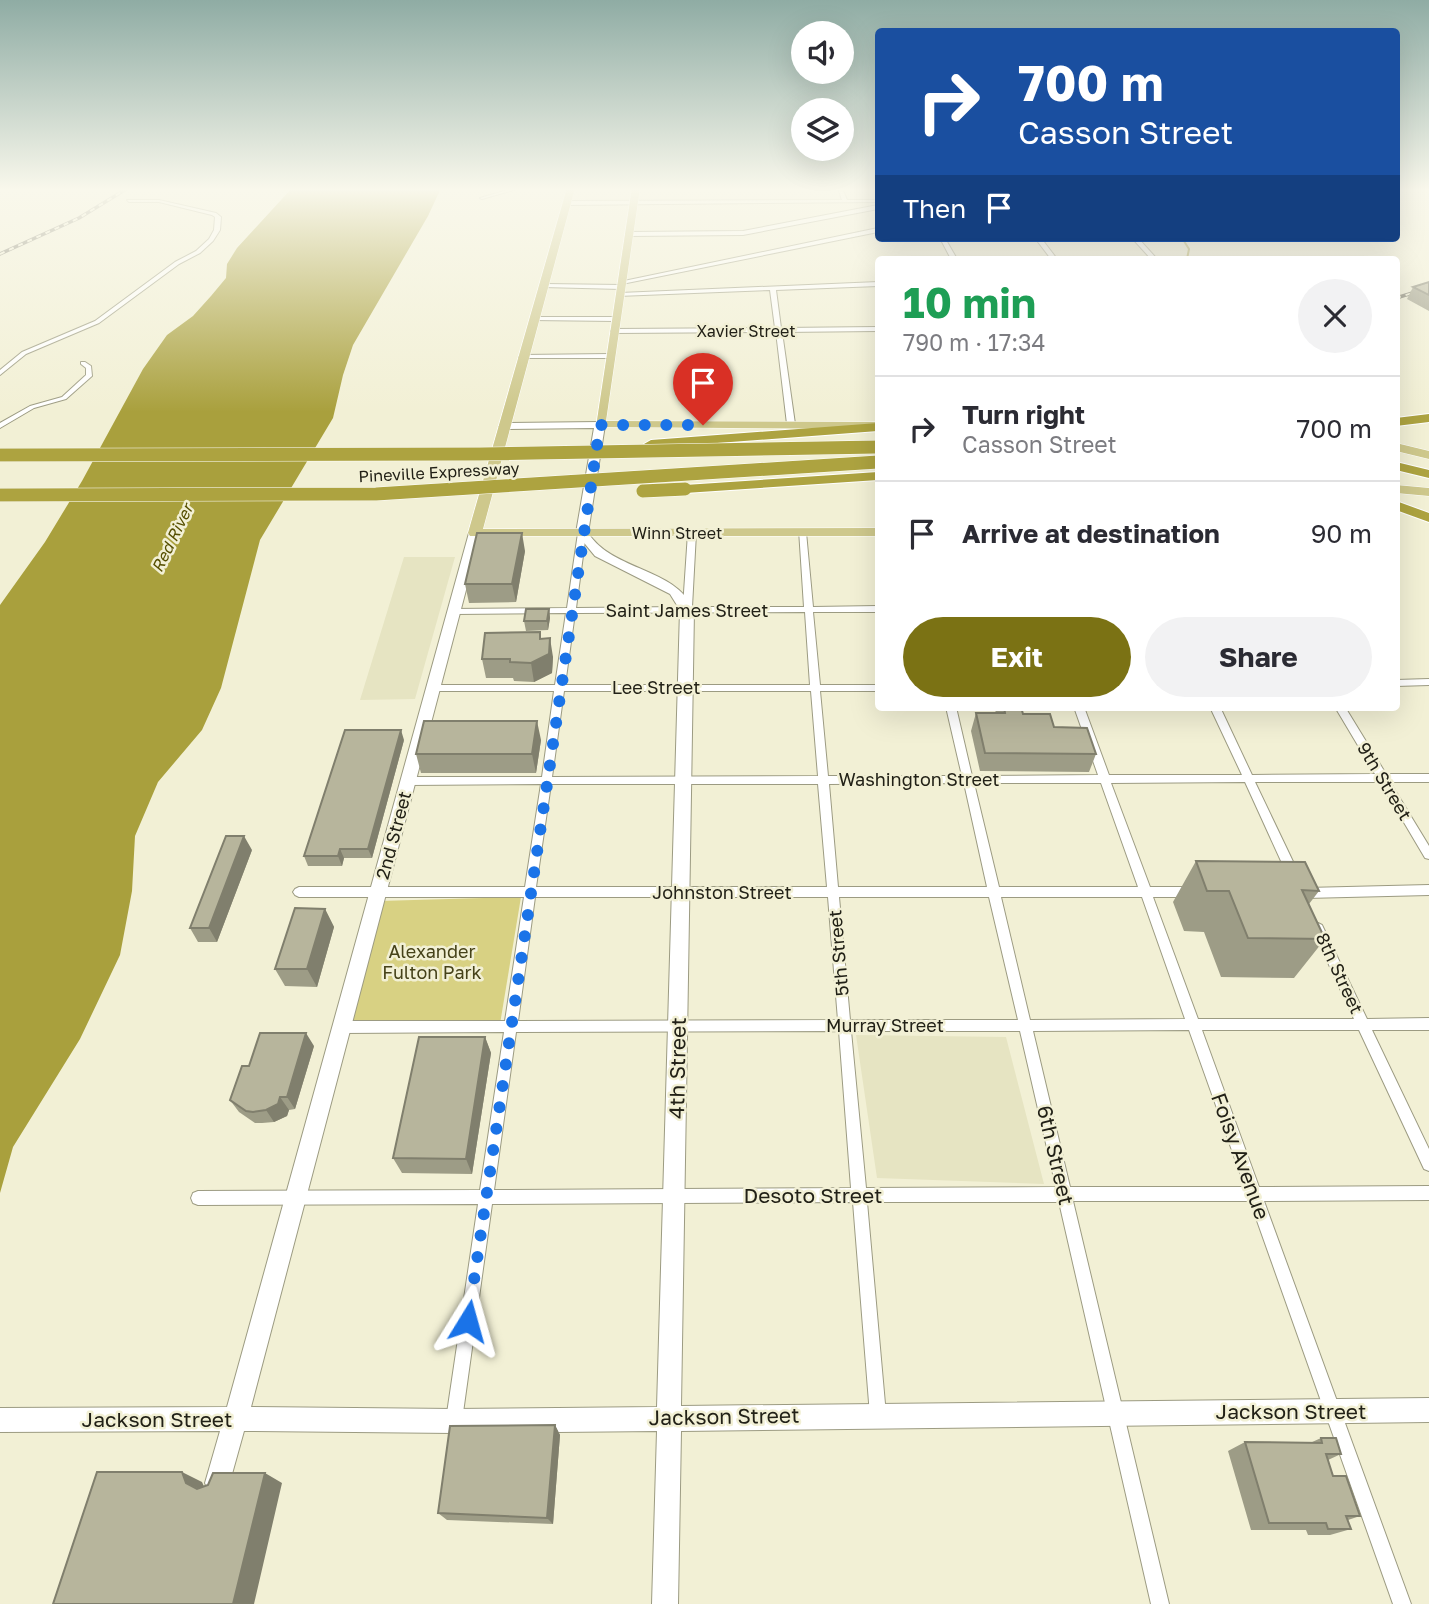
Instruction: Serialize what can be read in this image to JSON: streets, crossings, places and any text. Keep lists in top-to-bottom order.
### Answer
{
  "streets": {
    "highway": ["Pineville Expressway"],
    "main road": [
      "Winn Street",
      "2nd Street",
      "4th Street",
      "Jackson Street"
    ],
    "street": [
      "Xavier Street",
      "Saint James Street",
      "Lee Street",
      "Washington Street",
      "9th Street",
      "Johnston Street",
      "5th Street",
      "8th Street",
      "Murray Street",
      "6th Street",
      "Foisy Avenue",
      "Desoto Street"
    ]
  },
  "crossings": [
    ["Xavier Street", "2nd Street"],
    ["Winn Street", "2nd Street"],
    ["Winn Street", "5th Street"],
    ["Winn Street", "4th Street"],
    ["Saint James Street", "2nd Street"],
    ["Saint James Street", "5th Street"],
    ["Saint James Street", "4th Street"],
    ["Lee Street", "2nd Street"],
    ["Lee Street", "5th Street"],
    ["Lee Street", "4th Street"],
    ["Washington Street", "9th Street"],
    ["Washington Street", "2nd Street"],
    ["Washington Street", "5th Street"],
    ["Washington Street", "8th Street"],
    ["Washington Street", "4th Street"],
    ["Washington Street", "6th Street"],
    ["Washington Street", "Foisy Avenue"],
    ["2nd Street", "Johnston Street"],
    ["2nd Street", "Murray Street"],
    ["2nd Street", "Desoto Street"],
    ["2nd Street", "Jackson Street"],
    ["Johnston Street", "5th Street"],
    ["Johnston Street", "4th Street"],
    ["Johnston Street", "6th Street"],
    ["Johnston Street", "Foisy Avenue"],
    ["5th Street", "Murray Street"],
    ["5th Street", "Desoto Street"],
    ["5th Street", "Jackson Street"],
    ["8th Street", "Murray Street"],
    ["Murray Street", "4th Street"],
    ["Murray Street", "6th Street"],
    ["Murray Street", "Foisy Avenue"],
    ["4th Street", "Desoto Street"],
    ["4th Street", "Jackson Street"],
    ["6th Street", "Desoto Street"],
    ["6th Street", "Jackson Street"],
    ["Foisy Avenue", "Desoto Street"],
    ["Foisy Avenue", "Jackson Street"]
  ],
  "water": ["Red River"],
  "parks": ["Alexander Fulton Park"],
  "page": {
    "turn": ["700 m", "Casson Street"],
    "then": "Then",
    "heading": ["10 min", "790 m · 17:34"],
    "list": [
      {
        "name": "Turn right",
        "note": "Casson Street",
        "value": "700 m"
      },
      {
        "name": "Arrive at destination",
        "value": "90 m"
      }
    ],
    "buttons": ["Exit", "Share"]
  }
}
